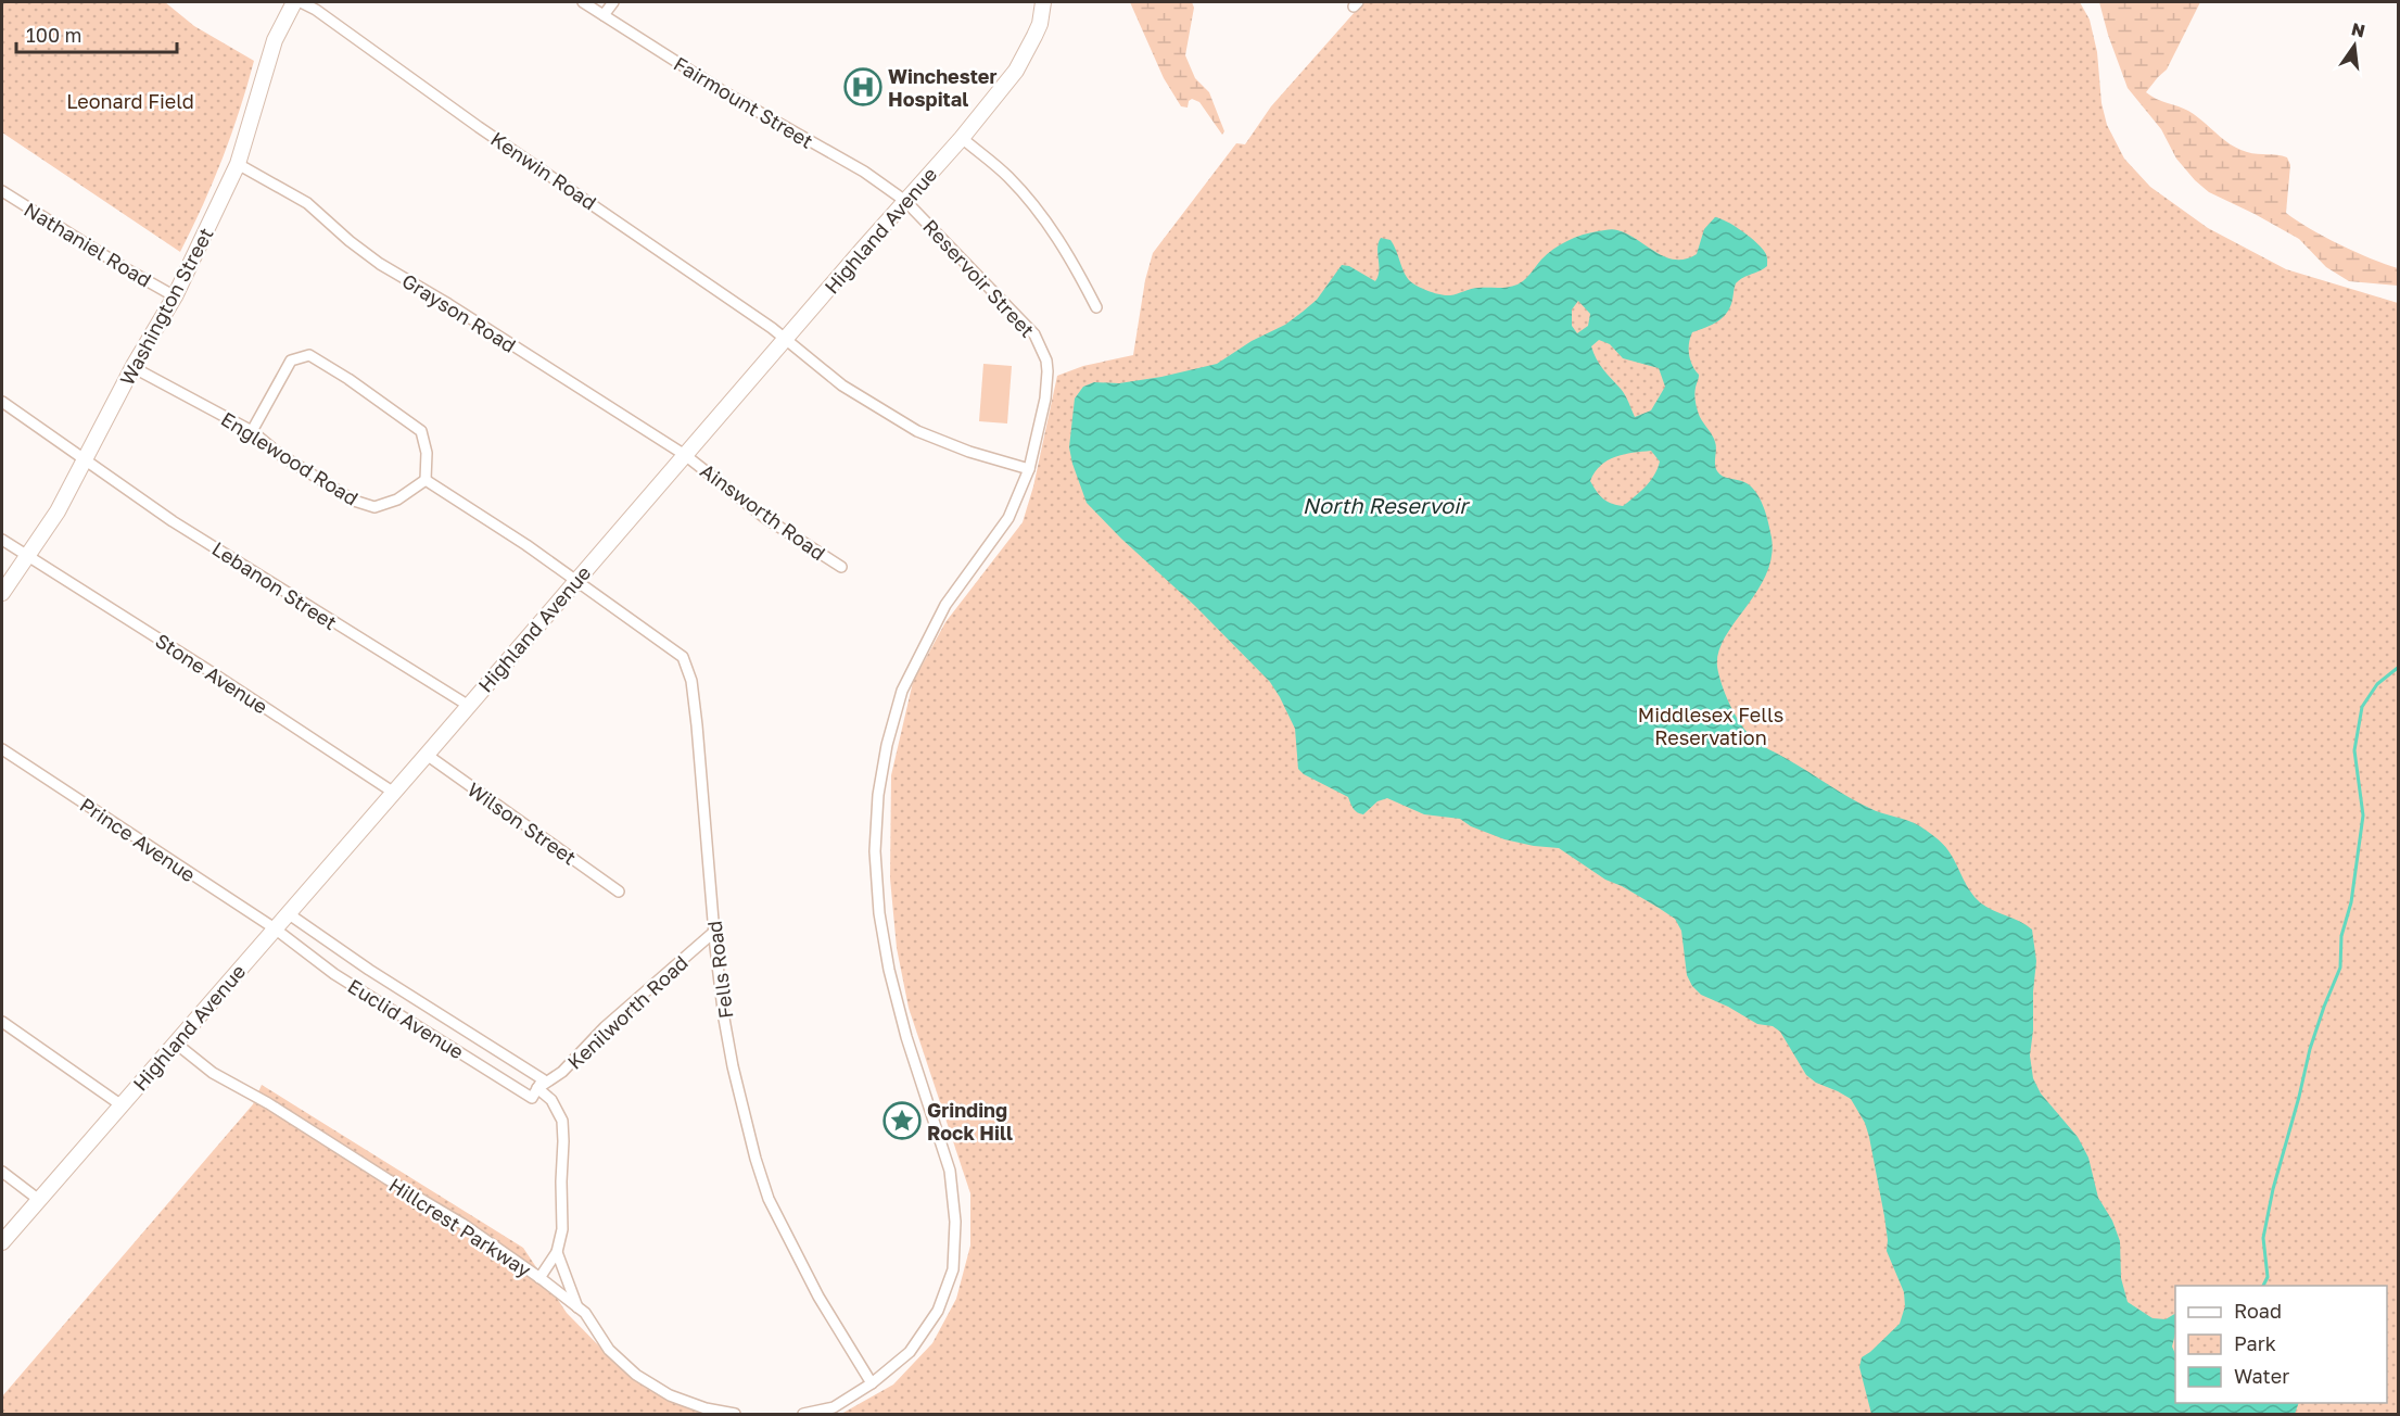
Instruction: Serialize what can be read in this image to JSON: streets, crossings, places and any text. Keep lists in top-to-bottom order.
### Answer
{
  "streets": {
    "main road": ["Highland Avenue", "Washington Street"],
    "street": [
      "Fairmount Street",
      "Kenwin Road",
      "Nathaniel Road",
      "Reservoir Street",
      "Grayson Road",
      "Englewood Road",
      "Ainsworth Road",
      "Lebanon Street",
      "Stone Avenue",
      "Wilson Street",
      "Prince Avenue",
      "Fells Road",
      "Kenilworth Road",
      "Euclid Avenue",
      "Hillcrest Parkway"
    ]
  },
  "crossings": [
    ["Fairmount Street", "Highland Avenue"],
    ["Fairmount Street", "Reservoir Street"],
    ["Kenwin Road", "Highland Avenue"],
    ["Kenwin Road", "Reservoir Street"],
    ["Highland Avenue", "Reservoir Street"],
    ["Highland Avenue", "Grayson Road"],
    ["Highland Avenue", "Ainsworth Road"],
    ["Highland Avenue", "Lebanon Street"],
    ["Highland Avenue", "Stone Avenue"],
    ["Highland Avenue", "Wilson Street"],
    ["Highland Avenue", "Prince Avenue"],
    ["Highland Avenue", "Fells Road"],
    ["Highland Avenue", "Euclid Avenue"],
    ["Highland Avenue", "Hillcrest Parkway"],
    ["Nathaniel Road", "Washington Street"],
    ["Washington Street", "Grayson Road"],
    ["Washington Street", "Englewood Road"],
    ["Washington Street", "Lebanon Street"],
    ["Washington Street", "Stone Avenue"],
    ["Grayson Road", "Ainsworth Road"],
    ["Prince Avenue", "Euclid Avenue"],
    ["Fells Road", "Kenilworth Road"],
    ["Kenilworth Road", "Euclid Avenue"],
    ["Euclid Avenue", "Hillcrest Parkway"]
  ],
  "water": ["North Reservoir"],
  "parks": ["Leonard Field", "Middlesex Fells Reservation"],
  "places": {
    "hospital": ["Winchester Hospital"],
    "place": ["Grinding Rock Hill"]
  },
  "legend": ["Road", "Park", "Water"],
  "scale_bar": "100 m",
  "north": "top"
}
